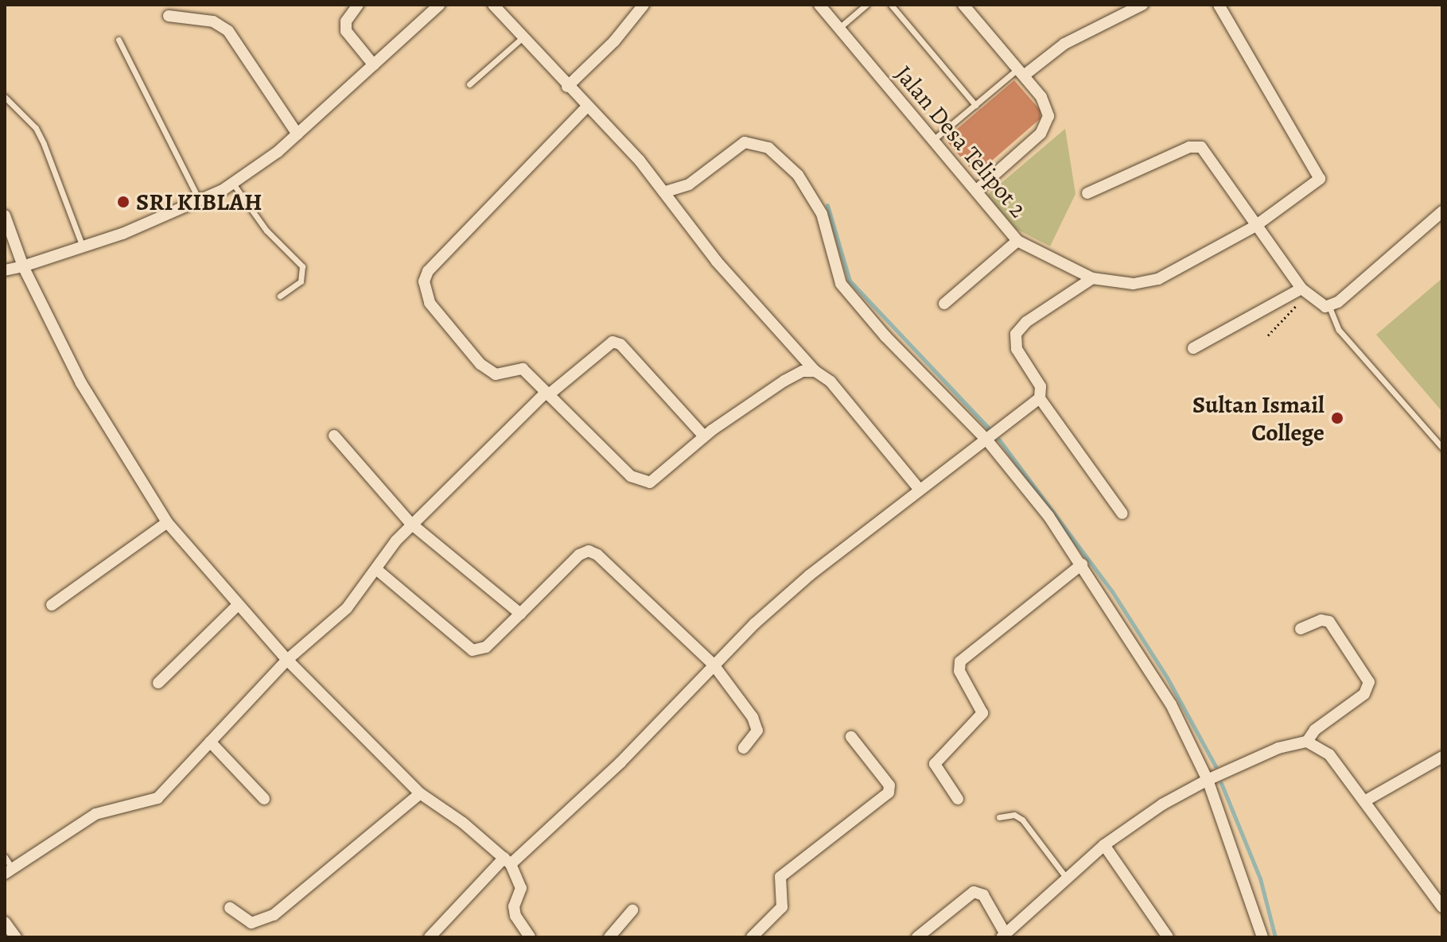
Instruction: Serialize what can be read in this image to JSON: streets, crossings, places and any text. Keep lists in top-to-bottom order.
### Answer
{
  "streets": {
    "street": ["Jalan Desa Telipot 2"]
  },
  "places": ["SRI KIBLAH", "Sultan Ismail College"]
}
